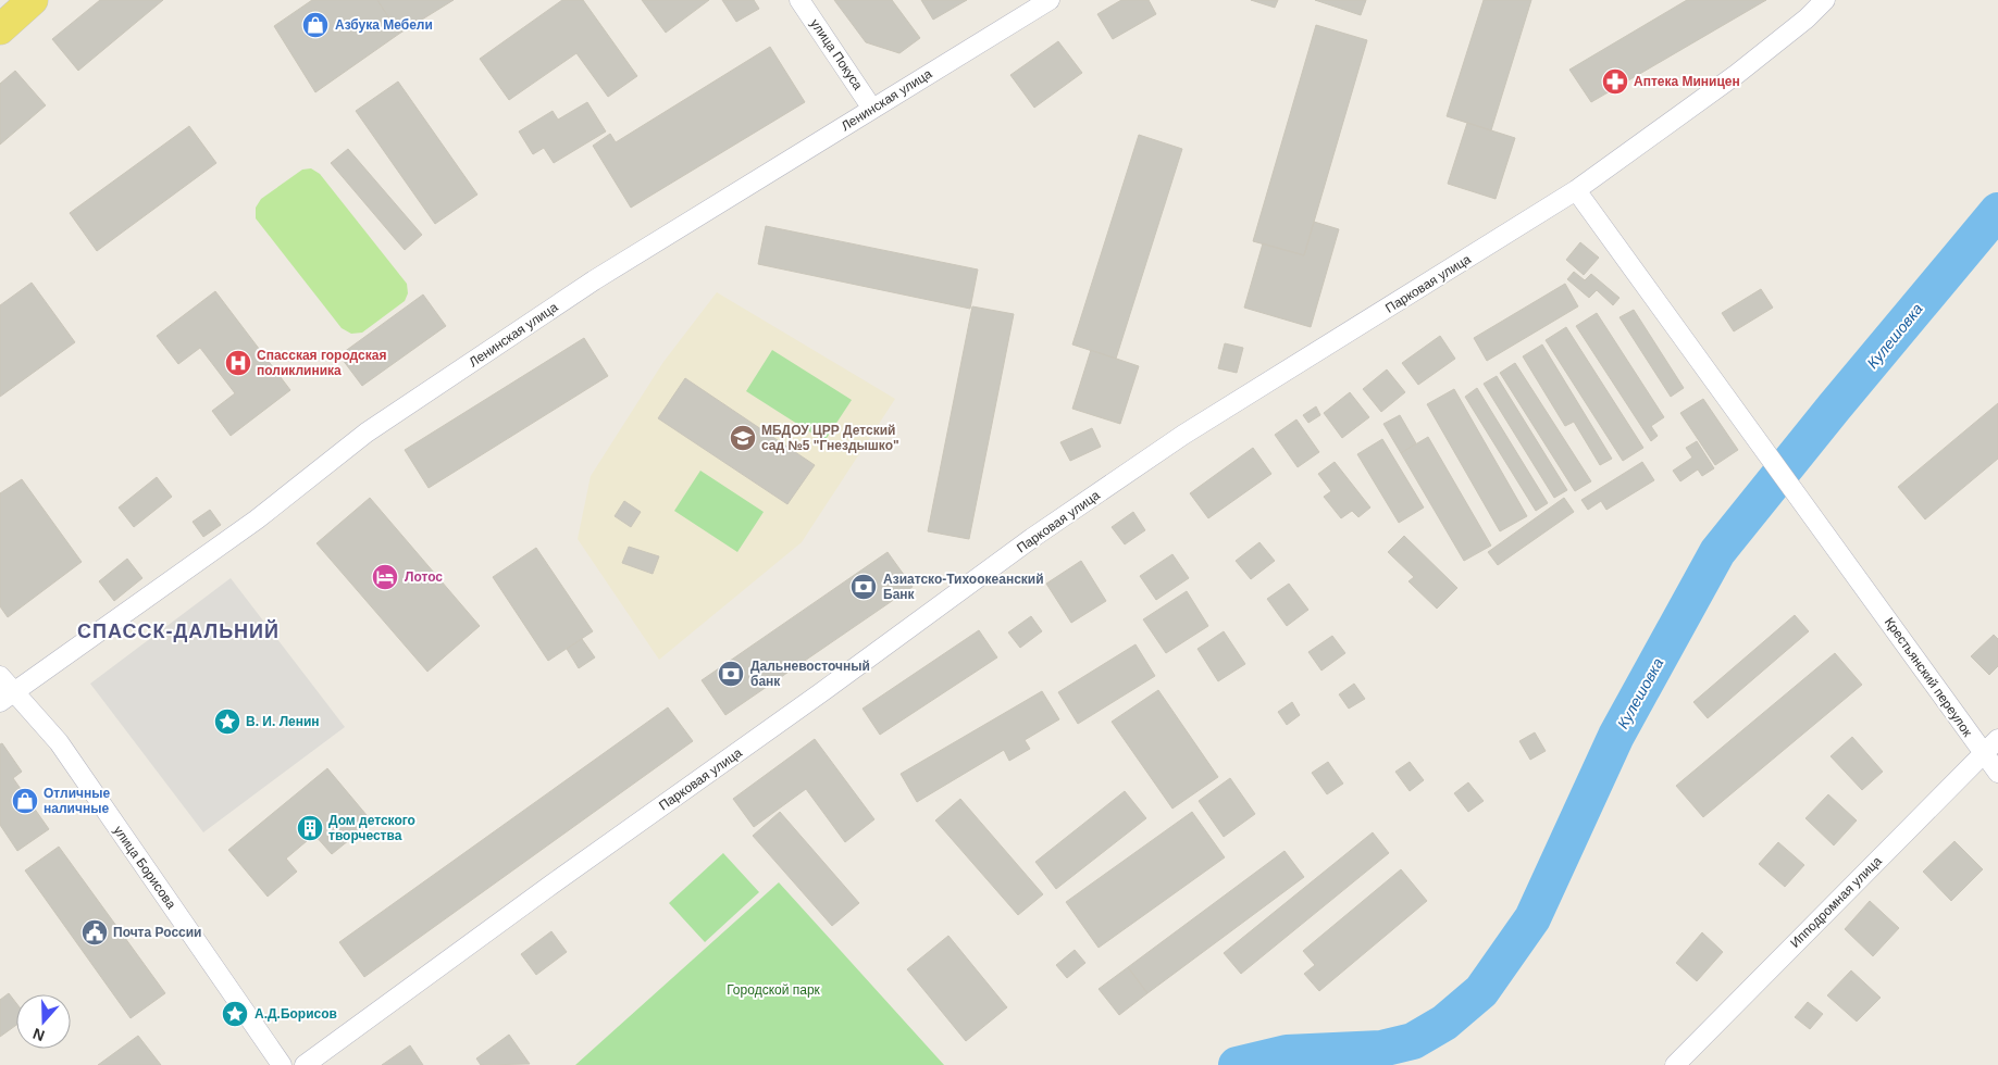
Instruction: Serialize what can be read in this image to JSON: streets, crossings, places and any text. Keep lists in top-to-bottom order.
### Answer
{
  "streets": {
    "street": [
      "улица Покуса",
      "Ленинская улица",
      "Парковая улица",
      "Крестьянский переулок",
      "улица Борисова",
      "Ипподромная улица"
    ]
  },
  "crossings": [
    ["улица Покуса", "Ленинская улица"],
    ["Ленинская улица", "улица Борисова"],
    ["Парковая улица", "Крестьянский переулок"],
    ["Крестьянский переулок", "Ипподромная улица"]
  ],
  "districts": ["СПАССК-ДАЛЬНИЙ"],
  "water": ["Кулешовка"],
  "parks": ["Городской парк"],
  "places": {
    "shop": ["Азбука Мебели", "Отличные наличные"],
    "pharmacy": ["Аптека Миницен"],
    "hospital": ["Спасская городская поликлиника"],
    "school or university": ["МБДОУ ЦРР Детский сад №5 \"Гнездышко\""],
    "hotel": ["Лотос"],
    "bank": ["Азиатско-Тихоокеанский Банк", "Дальневосточный банк"],
    "place": ["В. И. Ленин", "А.Д.Борисов"],
    "building": ["Дом детского творчества"],
    "public building": ["Почта России"]
  },
  "north": "bottom"
}
